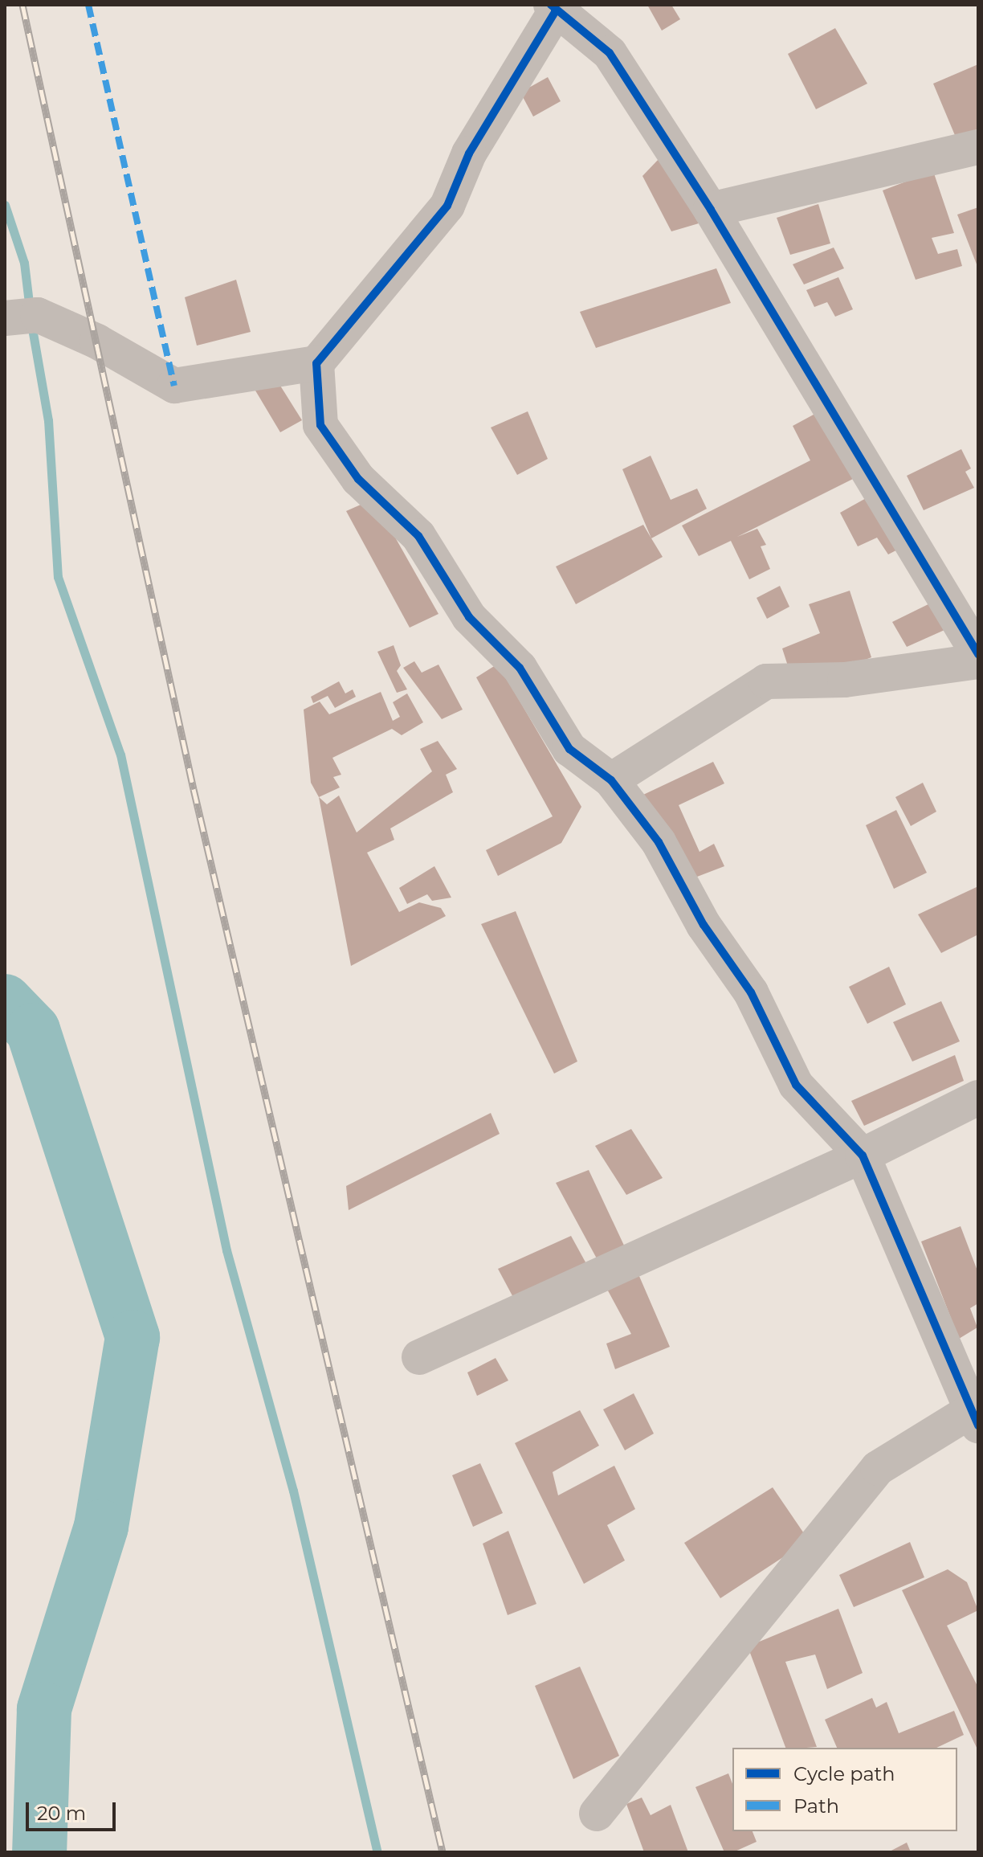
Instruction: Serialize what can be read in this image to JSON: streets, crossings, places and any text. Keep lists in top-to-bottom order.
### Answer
{
  "legend": ["Cycle path", "Path"],
  "scale_bar": "20 m"
}
